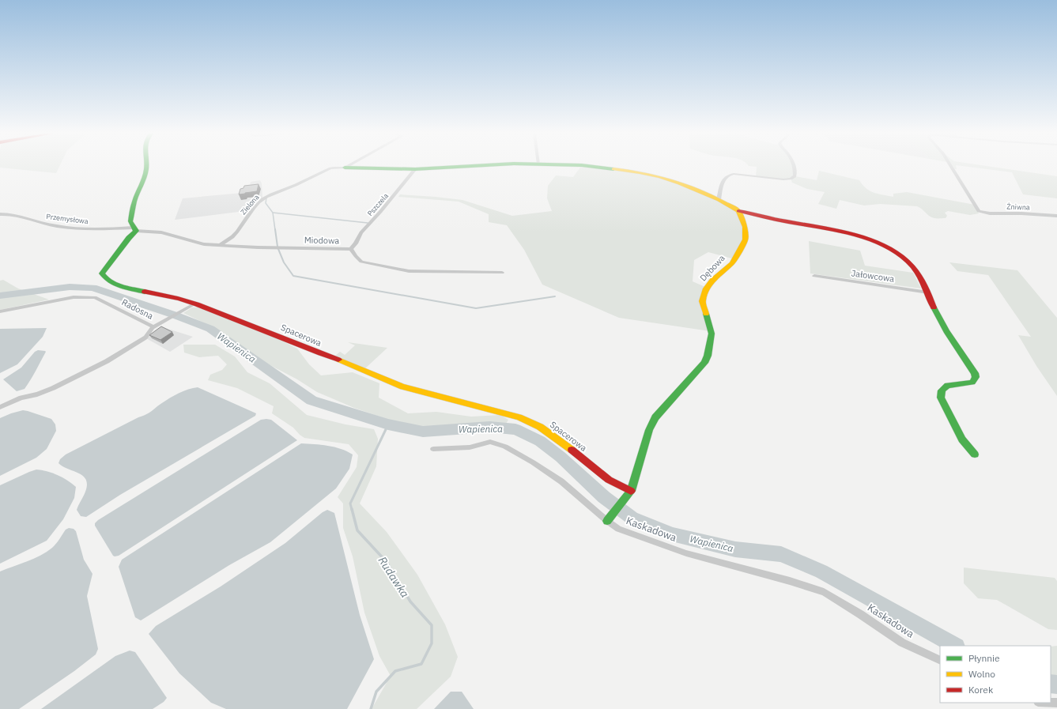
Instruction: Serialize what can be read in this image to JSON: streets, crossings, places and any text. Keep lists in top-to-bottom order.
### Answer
{
  "streets": {
    "street": [
      "Zielona",
      "Pszczela",
      "Żniwna",
      "Przemysłowa",
      "Miodowa",
      "Dębowa",
      "Jałowcowa",
      "Radosna",
      "Spacerowa",
      "Kaskadowa"
    ]
  },
  "crossings": [
    ["Zielona", "Miodowa"],
    ["Pszczela", "Miodowa"],
    ["Przemysłowa", "Miodowa"],
    ["Przemysłowa", "Spacerowa"],
    ["Miodowa", "Spacerowa"],
    ["Dębowa", "Spacerowa"],
    ["Dębowa", "Kaskadowa"]
  ],
  "water": ["Wapienica", "Rudawka"],
  "legend": ["Płynnie", "Wolno", "Korek"]
}
